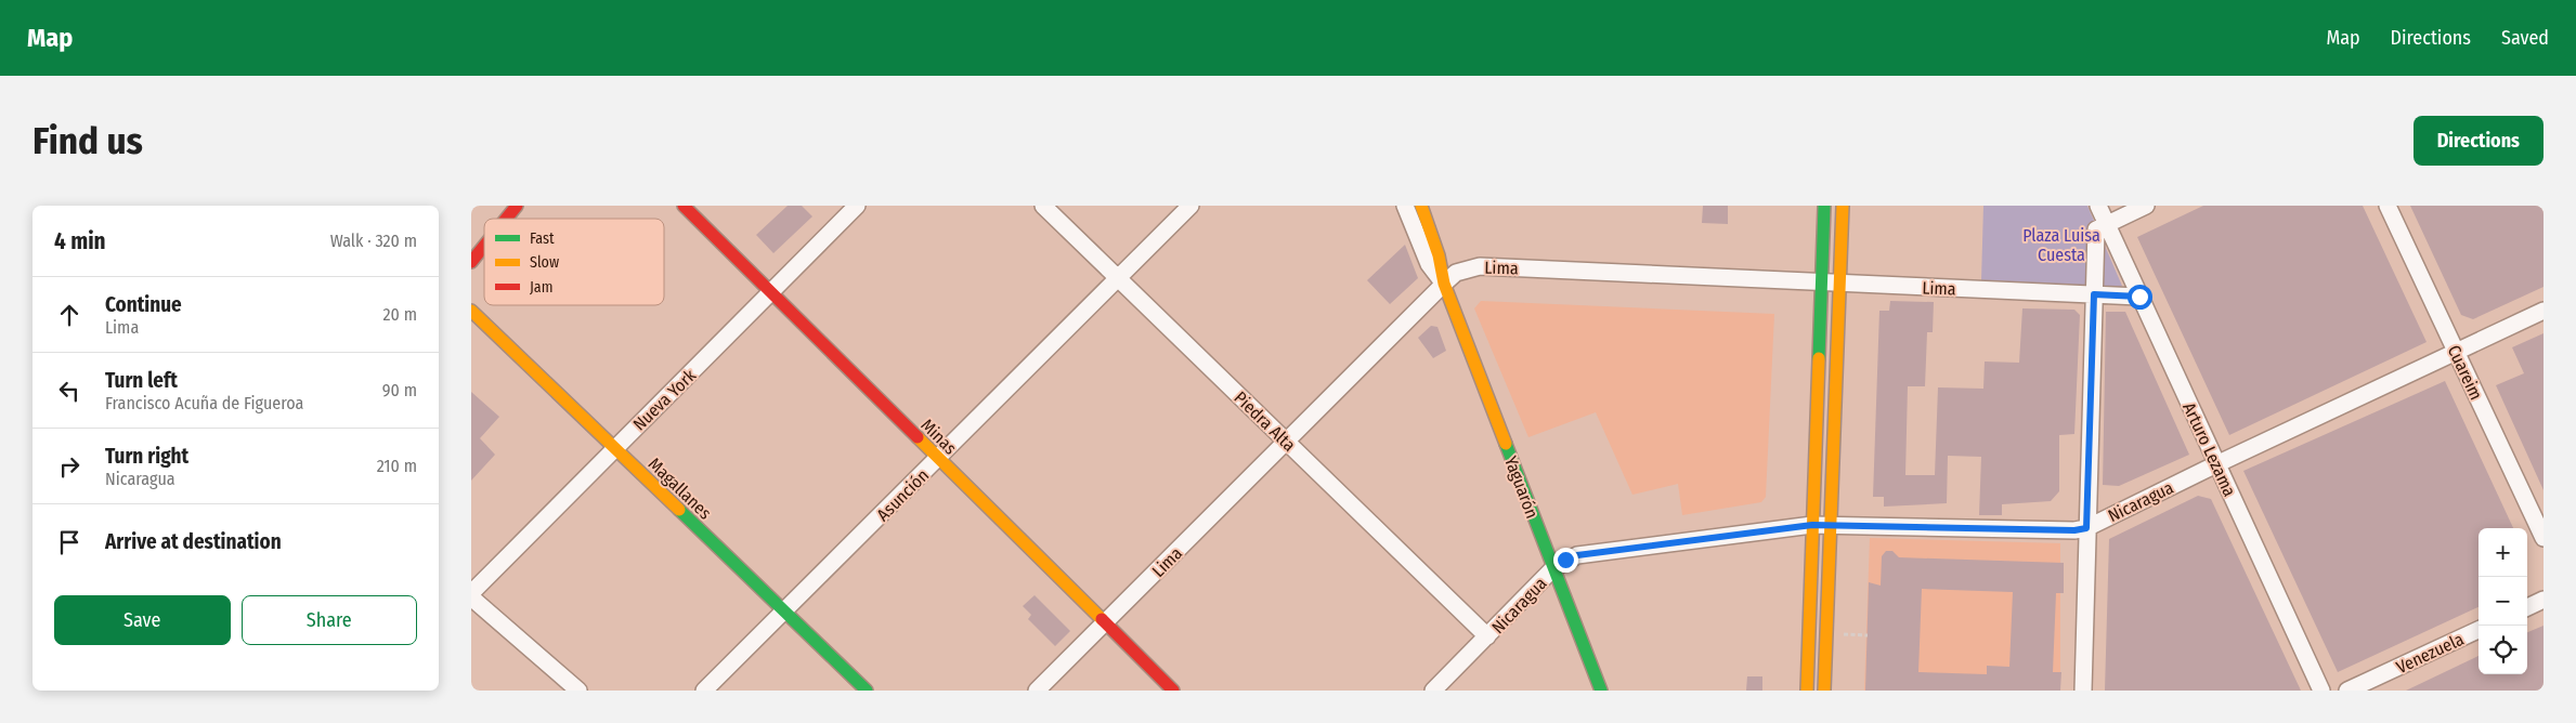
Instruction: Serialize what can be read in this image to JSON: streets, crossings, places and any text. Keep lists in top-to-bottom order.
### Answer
{
  "streets": {
    "street": [
      "Lima",
      "Cuareim",
      "Nueva York",
      "Piedra Alta",
      "Minas",
      "Arturo Lezama",
      "Yaguarón",
      "Magallanes",
      "Asunción",
      "Nicaragua",
      "Venezuela"
    ]
  },
  "crossings": [
    ["Lima", "Piedra Alta"],
    ["Lima", "Minas"],
    ["Lima", "Arturo Lezama"],
    ["Lima", "Yaguarón"],
    ["Cuareim", "Nicaragua"],
    ["Nueva York", "Minas"],
    ["Nueva York", "Magallanes"],
    ["Piedra Alta", "Asunción"],
    ["Piedra Alta", "Nicaragua"],
    ["Minas", "Asunción"],
    ["Arturo Lezama", "Nicaragua"],
    ["Yaguarón", "Nicaragua"],
    ["Magallanes", "Asunción"]
  ],
  "parks": ["Plaza Luisa Cuesta"],
  "legend": ["Fast", "Slow", "Jam"],
  "page": {
    "header": "Map",
    "nav": ["Map", "Directions", "Saved"],
    "buttons": [
      "Directions",
      ["Save", "Share"]
    ],
    "title": "Find us",
    "heading": ["4 min", "Walk · 320 m"],
    "list": [
      ["Continue", "Lima", "20 m"],
      ["Turn left", "Francisco Acuña de Figueroa", "90 m"],
      ["Turn right", "Nicaragua", "210 m"],
      "Arrive at destination"
    ],
    "map_buttons": ["+", "−"]
  }
}
